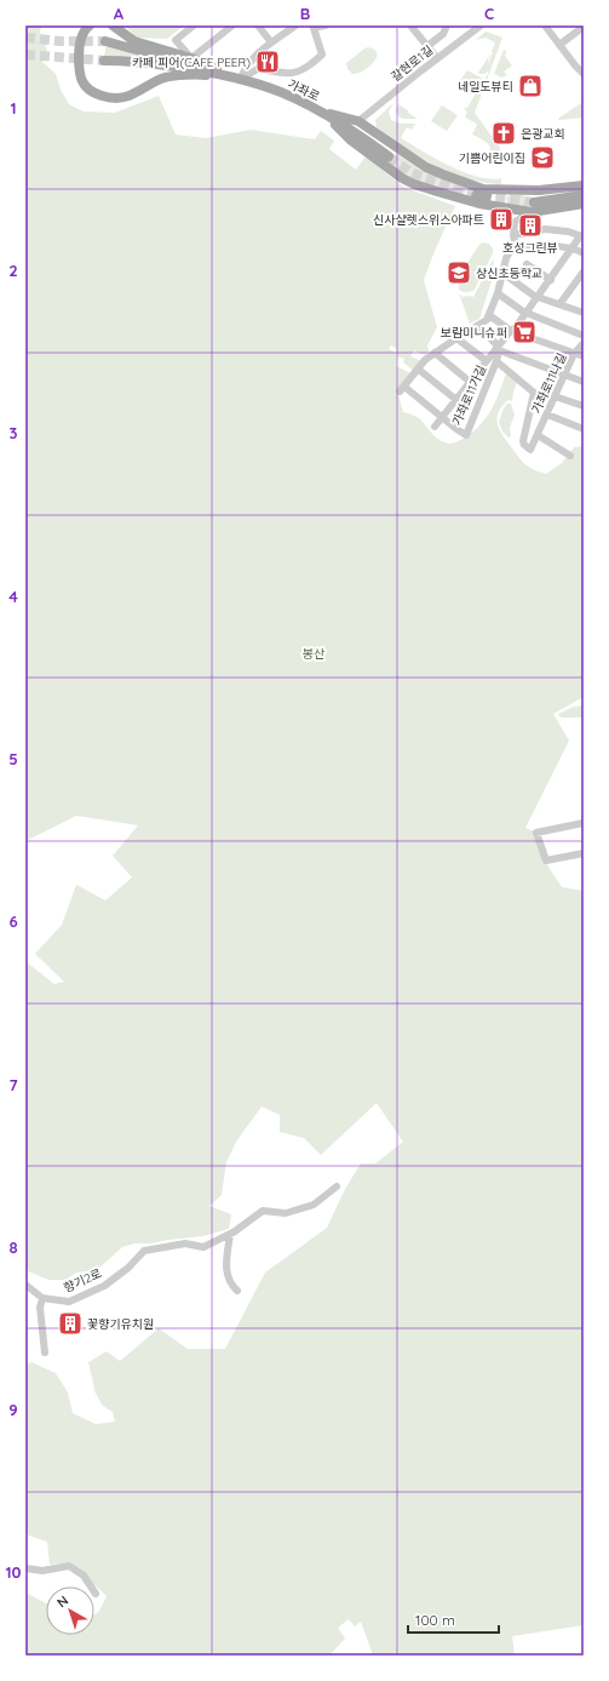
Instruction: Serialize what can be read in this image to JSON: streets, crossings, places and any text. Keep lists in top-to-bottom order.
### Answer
{
  "streets": {
    "main road": ["가좌로"],
    "street": [
      "갈현로1길",
      "가좌로11나길",
      "가좌로11가길",
      "향기2로"
    ]
  },
  "crossings": [
    ["가좌로11나길", "가좌로11가길"]
  ],
  "parks": ["봉산"],
  "places": {
    "restaurant": ["카페 피어(CAFE PEER)"],
    "shop": ["네일도뷰티"],
    "church": ["은광교회"],
    "school or university": ["기쁨어린이집", "상신초등학교"],
    "building": ["신사샬렛스위스아파트", "호성그린뷰", "꽃향기유치원"],
    "supermarket": ["보람미니슈퍼"]
  },
  "scale_bar": "100 m",
  "north": "top left",
  "grid": {
    "columns": ["A", "B", "C"],
    "rows": [
      "1",
      "2",
      "3",
      "4",
      "5",
      "6",
      "7",
      "8",
      "9",
      "10"
    ]
  }
}
